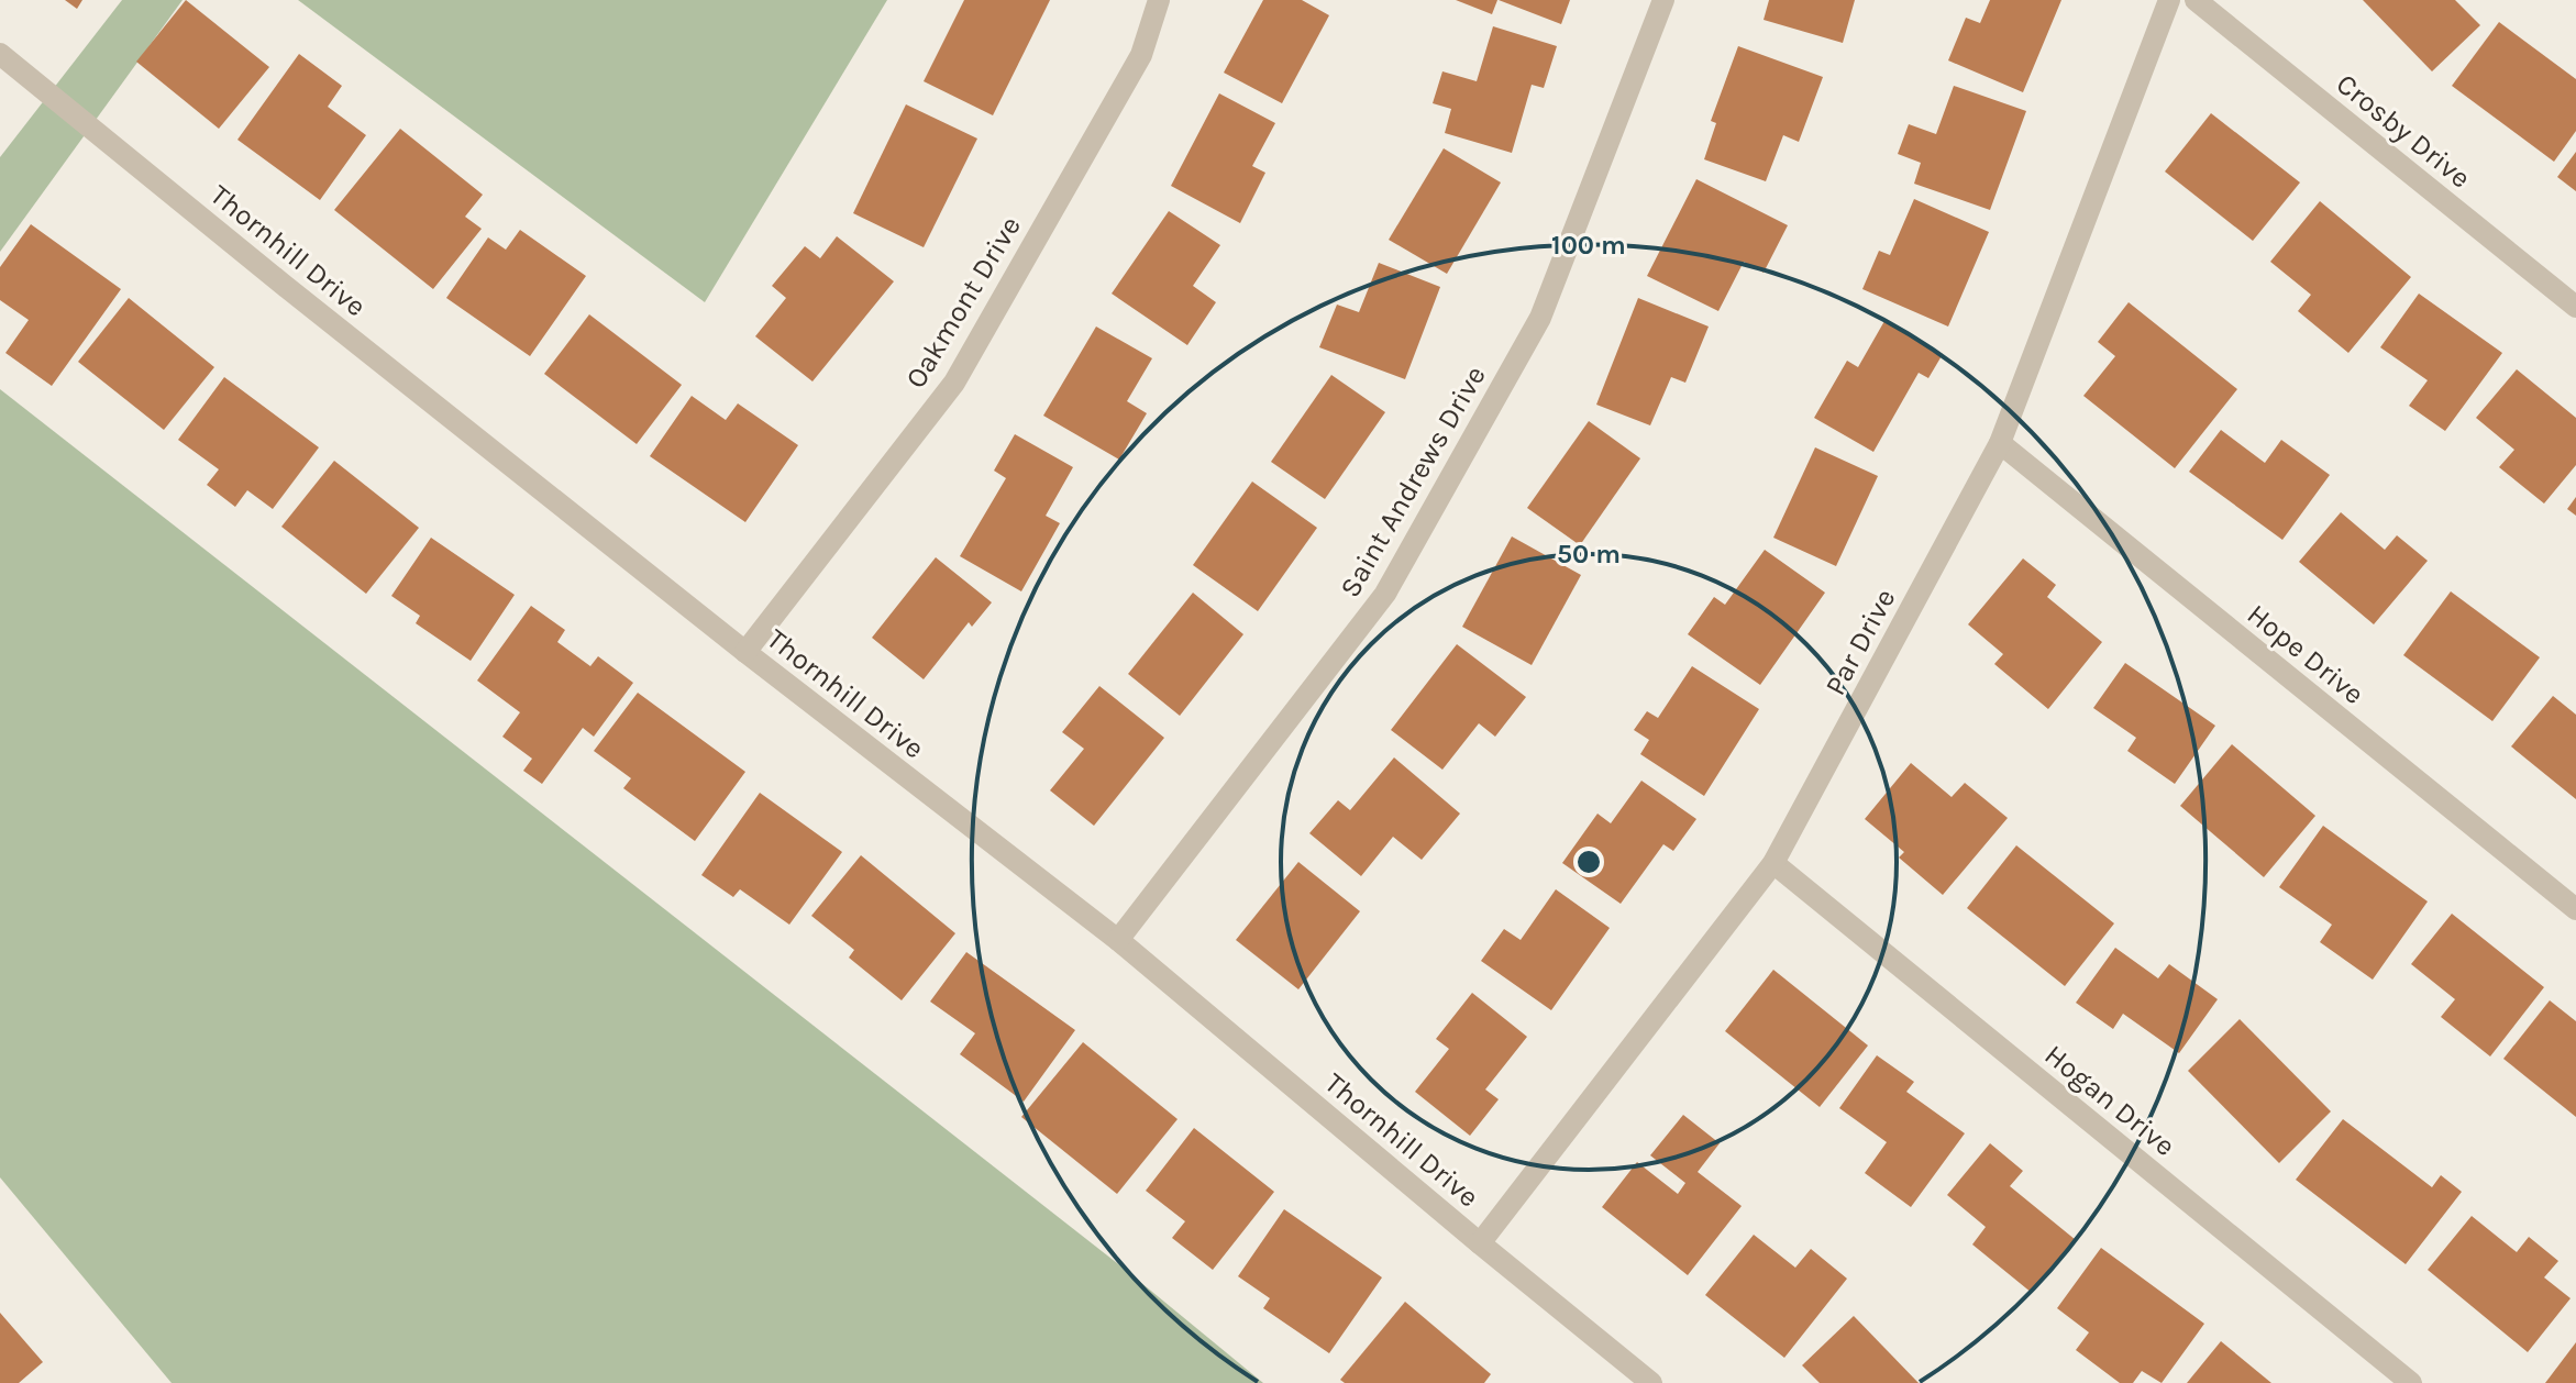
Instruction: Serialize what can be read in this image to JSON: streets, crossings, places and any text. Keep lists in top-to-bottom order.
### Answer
{
  "streets": {
    "street": [
      "Crosby Drive",
      "Thornhill Drive",
      "Oakmont Drive",
      "Saint Andrews Drive",
      "Par Drive",
      "Hope Drive",
      "Hogan Drive"
    ]
  },
  "crossings": [
    ["Thornhill Drive", "Oakmont Drive"],
    ["Thornhill Drive", "Saint Andrews Drive"],
    ["Thornhill Drive", "Par Drive"],
    ["Par Drive", "Hope Drive"],
    ["Par Drive", "Hogan Drive"]
  ],
  "rings": ["100 m", "50 m"]
}
